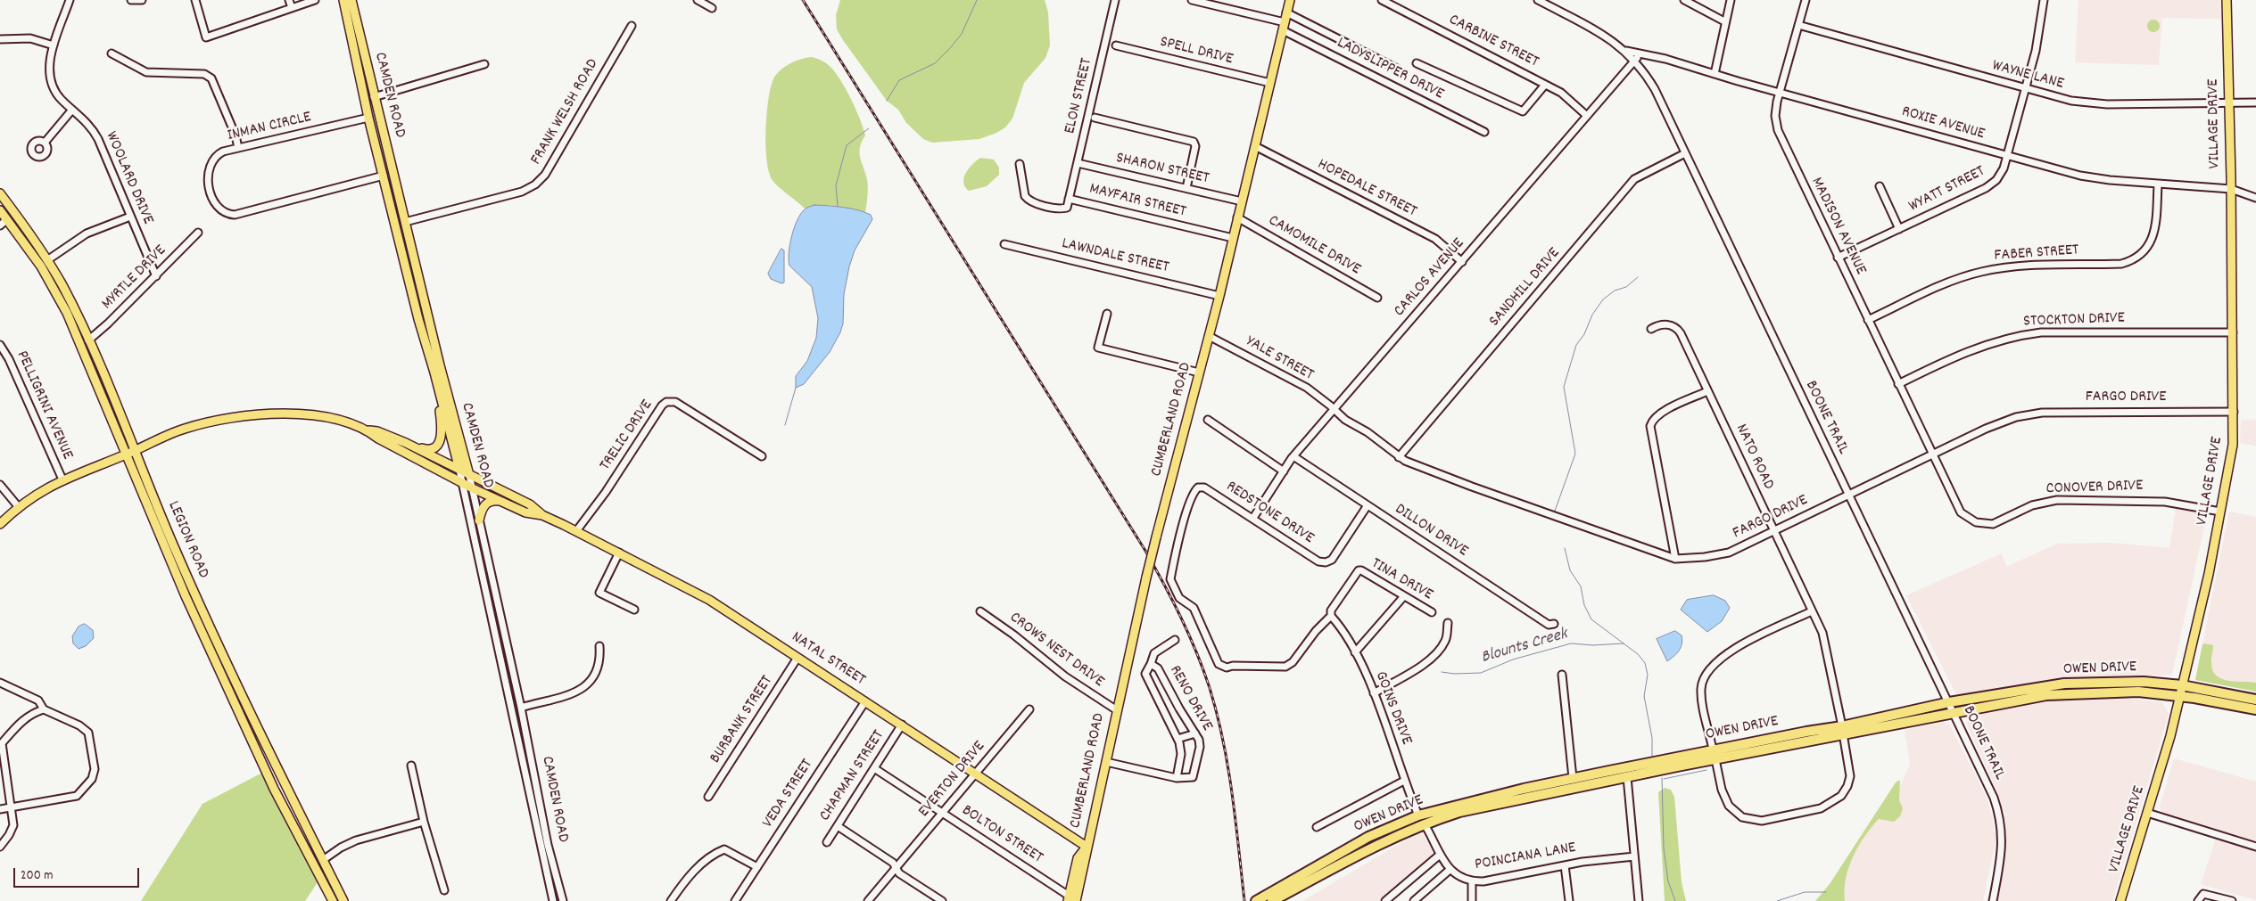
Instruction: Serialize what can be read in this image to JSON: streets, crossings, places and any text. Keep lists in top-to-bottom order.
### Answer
{
  "streets": {
    "highway": ["OWEN DRIVE"],
    "main road": [
      "CAMDEN ROAD",
      "VILLAGE DRIVE",
      "CUMBERLAND ROAD",
      "LEGION ROAD",
      "NATAL STREET"
    ],
    "street": [
      "CARBINE STREET",
      "SPELL DRIVE",
      "LADYSLIPPER DRIVE",
      "WAYNE LANE",
      "ELON STREET",
      "FRANK WELSH ROAD",
      "ROXIE AVENUE",
      "INMAN CIRCLE",
      "SHARON STREET",
      "WOOLARD DRIVE",
      "HOPEDALE STREET",
      "WYATT STREET",
      "MAYFAIR STREET",
      "MADISON AVENUE",
      "CAMOMILE DRIVE",
      "FABER STREET",
      "LAWNDALE STREET",
      "MYRTLE DRIVE",
      "CARLOS AVENUE",
      "SANDHILL DRIVE",
      "STOCKTON DRIVE",
      "YALE STREET",
      "FARGO DRIVE",
      "PELLIGRINI AVENUE",
      "BOONE TRAIL",
      "TRELIC DRIVE",
      "NATO ROAD",
      "CONOVER DRIVE",
      "REDSTONE DRIVE",
      "DILLON DRIVE",
      "TINA DRIVE",
      "CROWS NEST DRIVE",
      "RENO DRIVE",
      "GOINS DRIVE",
      "BURBANK STREET",
      "CHAPMAN STREET",
      "EVERTON DRIVE",
      "VEDA STREET",
      "BOLTON STREET",
      "POINCIANA LANE"
    ]
  },
  "crossings": [
    ["CARBINE STREET", "CARLOS AVENUE"],
    ["SPELL DRIVE", "CUMBERLAND ROAD"],
    ["LADYSLIPPER DRIVE", "CUMBERLAND ROAD"],
    ["WAYNE LANE", "VILLAGE DRIVE"],
    ["WAYNE LANE", "WYATT STREET"],
    ["WAYNE LANE", "MADISON AVENUE"],
    ["CAMDEN ROAD", "FRANK WELSH ROAD"],
    ["CAMDEN ROAD", "INMAN CIRCLE"],
    ["CAMDEN ROAD", "NATAL STREET"],
    ["ELON STREET", "SHARON STREET"],
    ["ELON STREET", "MAYFAIR STREET"],
    ["ROXIE AVENUE", "VILLAGE DRIVE"],
    ["ROXIE AVENUE", "WYATT STREET"],
    ["ROXIE AVENUE", "MADISON AVENUE"],
    ["ROXIE AVENUE", "FABER STREET"],
    ["ROXIE AVENUE", "CARLOS AVENUE"],
    ["ROXIE AVENUE", "BOONE TRAIL"],
    ["VILLAGE DRIVE", "STOCKTON DRIVE"],
    ["VILLAGE DRIVE", "FARGO DRIVE"],
    ["VILLAGE DRIVE", "CONOVER DRIVE"],
    ["VILLAGE DRIVE", "OWEN DRIVE"],
    ["SHARON STREET", "CUMBERLAND ROAD"],
    ["WOOLARD DRIVE", "MYRTLE DRIVE"],
    ["HOPEDALE STREET", "CARLOS AVENUE"],
    ["HOPEDALE STREET", "CUMBERLAND ROAD"],
    ["WYATT STREET", "MADISON AVENUE"],
    ["MAYFAIR STREET", "CUMBERLAND ROAD"],
    ["MADISON AVENUE", "FABER STREET"],
    ["MADISON AVENUE", "STOCKTON DRIVE"],
    ["MADISON AVENUE", "FARGO DRIVE"],
    ["MADISON AVENUE", "CONOVER DRIVE"],
    ["CAMOMILE DRIVE", "CUMBERLAND ROAD"],
    ["LAWNDALE STREET", "CUMBERLAND ROAD"],
    ["MYRTLE DRIVE", "LEGION ROAD"],
    ["CARLOS AVENUE", "YALE STREET"],
    ["CARLOS AVENUE", "FARGO DRIVE"],
    ["CARLOS AVENUE", "BOONE TRAIL"],
    ["CARLOS AVENUE", "REDSTONE DRIVE"],
    ["CARLOS AVENUE", "DILLON DRIVE"],
    ["SANDHILL DRIVE", "FARGO DRIVE"],
    ["SANDHILL DRIVE", "BOONE TRAIL"],
    ["YALE STREET", "FARGO DRIVE"],
    ["YALE STREET", "CUMBERLAND ROAD"],
    ["FARGO DRIVE", "BOONE TRAIL"],
    ["FARGO DRIVE", "NATO ROAD"],
    ["FARGO DRIVE", "CONOVER DRIVE"],
    ["BOONE TRAIL", "OWEN DRIVE"],
    ["CUMBERLAND ROAD", "CROWS NEST DRIVE"],
    ["CUMBERLAND ROAD", "NATAL STREET"],
    ["CUMBERLAND ROAD", "BOLTON STREET"],
    ["TRELIC DRIVE", "NATAL STREET"],
    ["NATO ROAD", "OWEN DRIVE"],
    ["REDSTONE DRIVE", "DILLON DRIVE"],
    ["REDSTONE DRIVE", "TINA DRIVE"],
    ["REDSTONE DRIVE", "GOINS DRIVE"],
    ["TINA DRIVE", "GOINS DRIVE"],
    ["NATAL STREET", "BURBANK STREET"],
    ["NATAL STREET", "CHAPMAN STREET"],
    ["NATAL STREET", "EVERTON DRIVE"],
    ["NATAL STREET", "VEDA STREET"],
    ["OWEN DRIVE", "GOINS DRIVE"],
    ["OWEN DRIVE", "POINCIANA LANE"],
    ["CHAPMAN STREET", "BOLTON STREET"],
    ["EVERTON DRIVE", "BOLTON STREET"]
  ],
  "water": ["Blounts Creek"],
  "scale_bar": "200 m"
}
